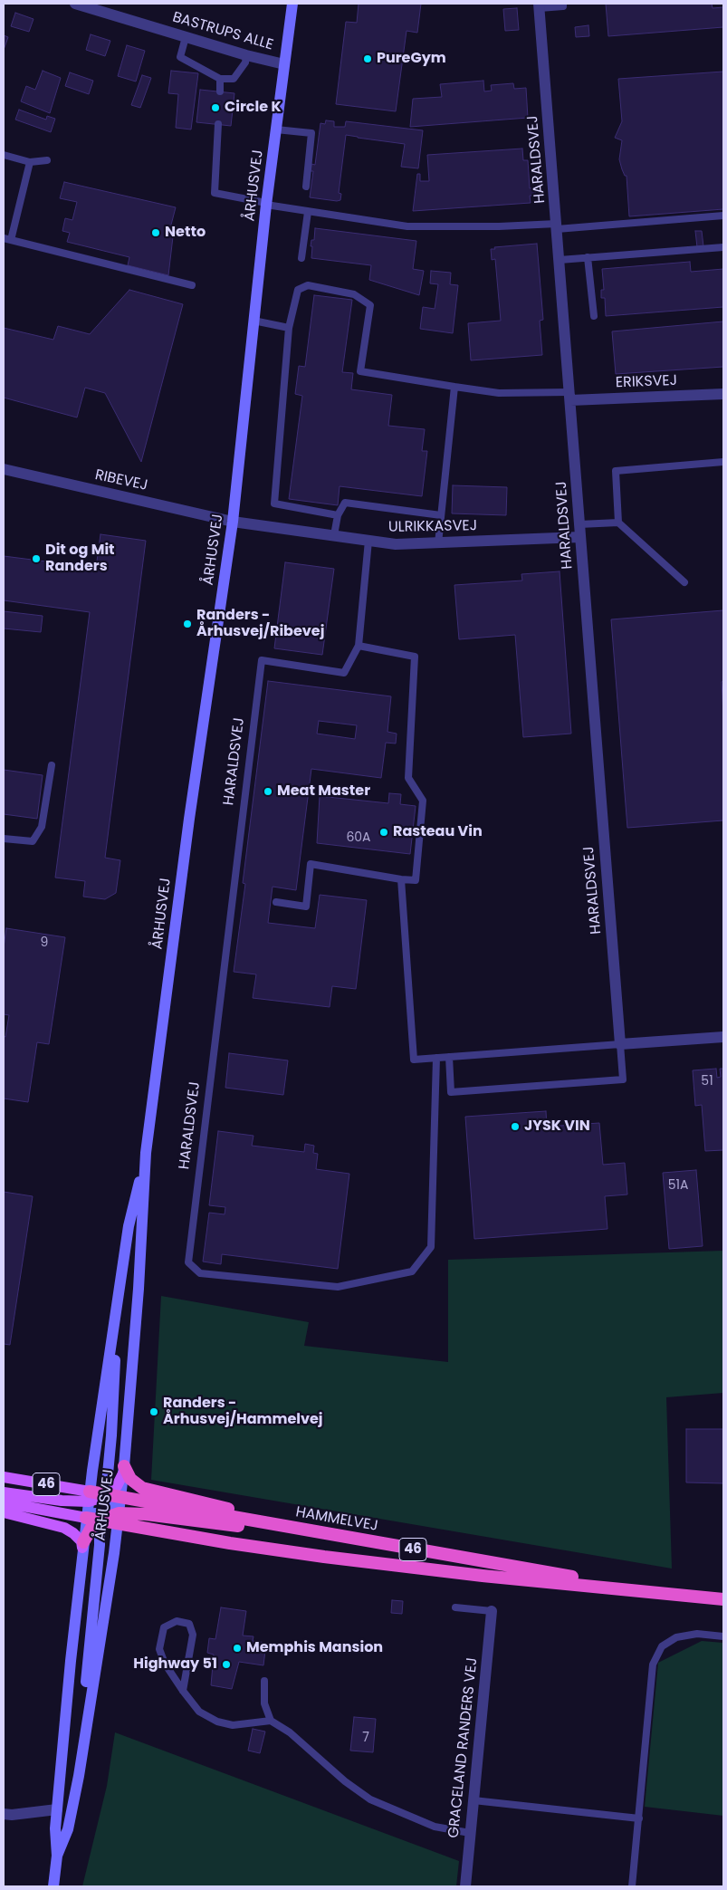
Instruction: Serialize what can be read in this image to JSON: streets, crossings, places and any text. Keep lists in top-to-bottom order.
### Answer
{
  "streets": {
    "highway": ["46", "HAMMELVEJ"],
    "main road": ["ÅRHUSVEJ"],
    "street": [
      "BASTRUPS ALLE",
      "HARALDSVEJ",
      "ERIKSVEJ",
      "RIBEVEJ",
      "ULRIKKASVEJ",
      "GRACELAND RANDERS VEJ"
    ]
  },
  "crossings": [
    ["BASTRUPS ALLE", "ÅRHUSVEJ"],
    ["HARALDSVEJ", "ERIKSVEJ"],
    ["HARALDSVEJ", "ULRIKKASVEJ"],
    ["ÅRHUSVEJ", "RIBEVEJ"],
    ["ÅRHUSVEJ", "ULRIKKASVEJ"],
    ["ÅRHUSVEJ", "HAMMELVEJ"],
    ["RIBEVEJ", "ULRIKKASVEJ"]
  ],
  "places": [
    "PureGym",
    "Circle K",
    "Netto",
    "Dit og Mit Randers",
    "Randers - Århusvej/Ribevej",
    "Meat Master",
    "Rasteau Vin",
    "JYSK VIN",
    "Randers - Århusvej/Hammelvej",
    "Memphis Mansion",
    "Highway 51"
  ],
  "house_numbers": [
    "60A",
    "9",
    "51",
    "51A",
    "7"
  ]
}
